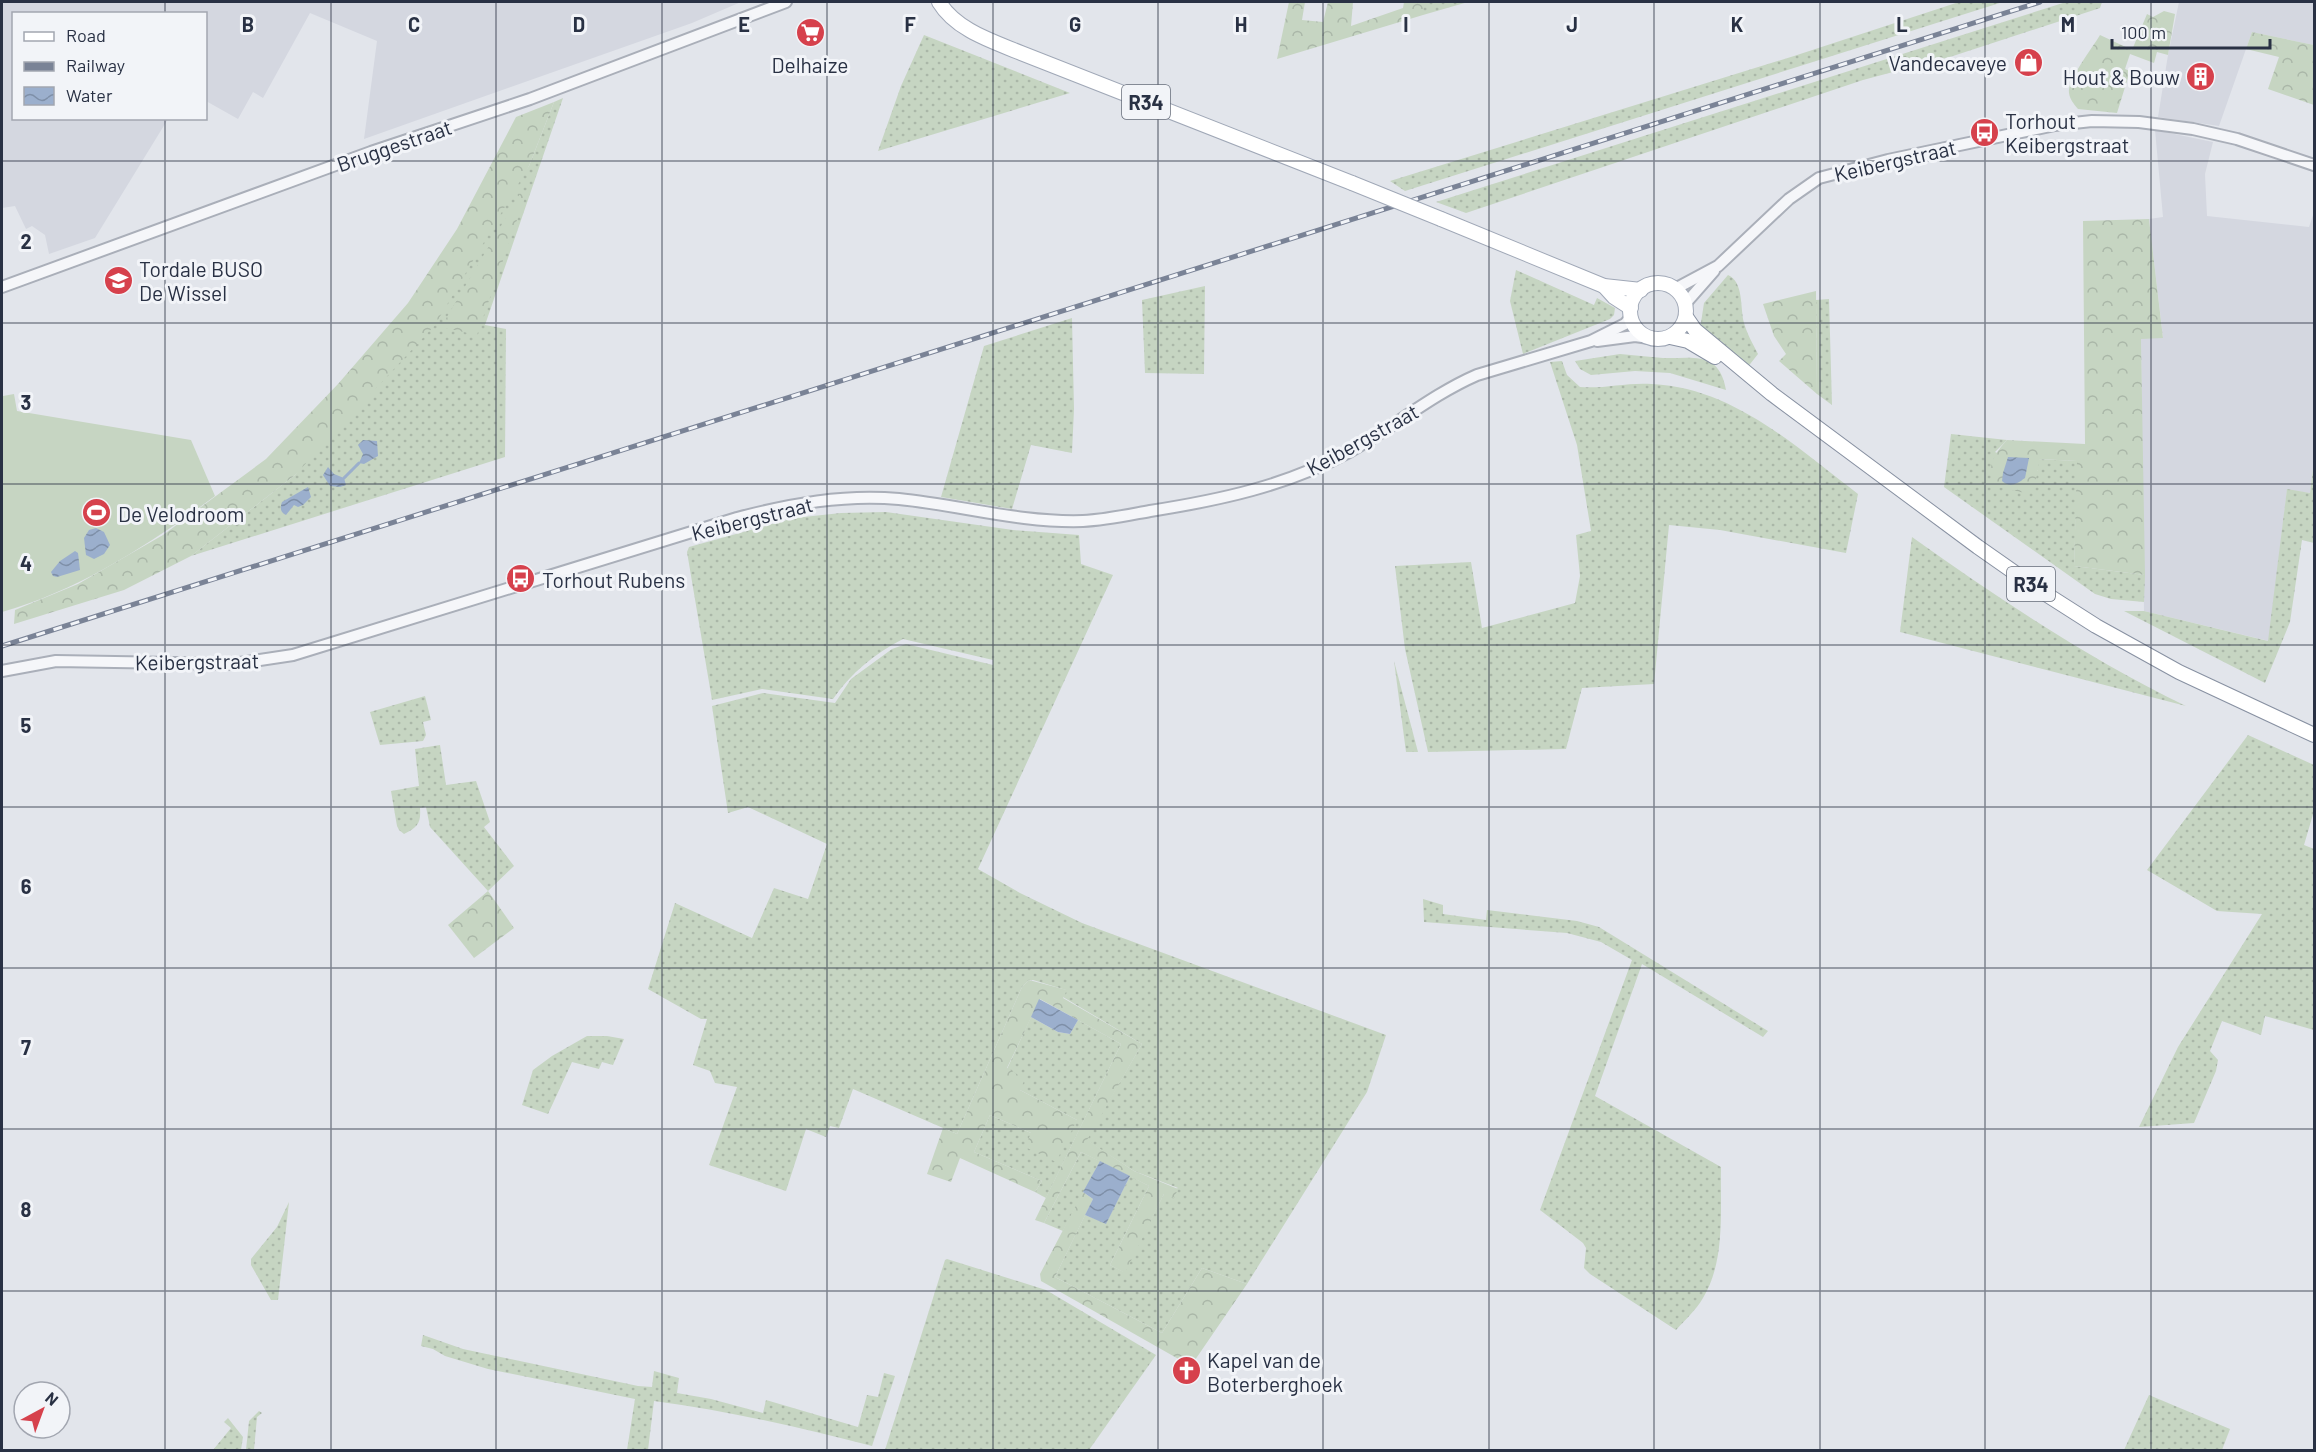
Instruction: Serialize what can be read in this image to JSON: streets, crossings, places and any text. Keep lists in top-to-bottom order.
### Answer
{
  "streets": {
    "main road": ["R34"],
    "street": ["Bruggestraat", "Keibergstraat"]
  },
  "crossings": [
    ["R34", "Keibergstraat"]
  ],
  "places": {
    "supermarket": ["Delhaize"],
    "shop": ["Vandecaveye"],
    "building": ["Hout & Bouw"],
    "bus stop": ["Torhout Keibergstraat", "Torhout Rubens"],
    "school or university": ["Tordale BUSO De Wissel"],
    "sports": ["De Velodroom"],
    "church": ["Kapel van de Boterberghoek"]
  },
  "legend": ["Road", "Railway", "Water"],
  "scale_bar": "100 m",
  "north": "top right",
  "grid": {
    "columns": [
      "B",
      "C",
      "D",
      "E",
      "F",
      "G",
      "H",
      "I",
      "J",
      "K",
      "L",
      "M"
    ],
    "rows": [
      "2",
      "3",
      "4",
      "5",
      "6",
      "7",
      "8"
    ]
  }
}
